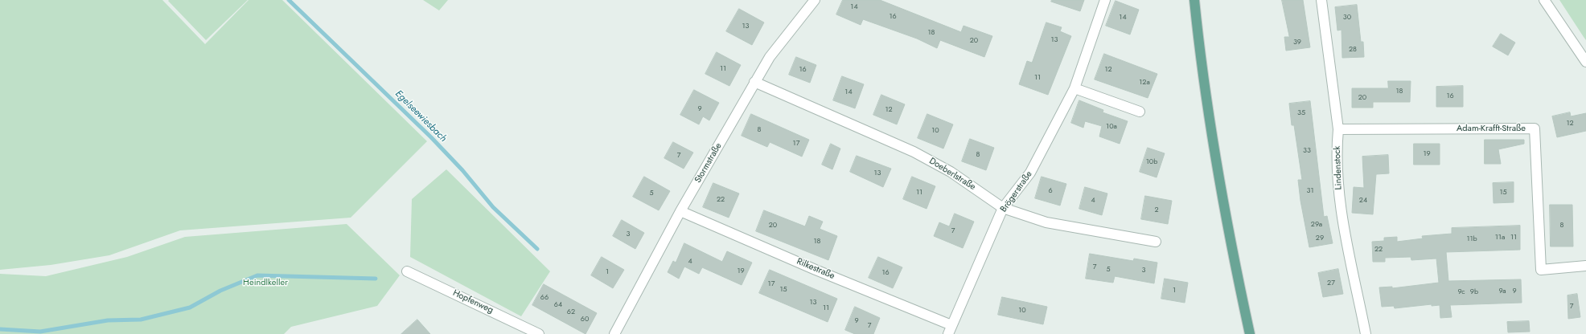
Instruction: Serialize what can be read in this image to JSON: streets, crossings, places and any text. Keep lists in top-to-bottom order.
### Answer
{
  "streets": {
    "street": [
      "Adam-Krafft-Straße",
      "Stormstraße",
      "Lindenstock",
      "Doeberlstraße",
      "Brögerstraße",
      "Rilkestraße",
      "Hopfenweg"
    ]
  },
  "crossings": [
    ["Adam-Krafft-Straße", "Lindenstock"],
    ["Stormstraße", "Doeberlstraße"],
    ["Stormstraße", "Rilkestraße"],
    ["Doeberlstraße", "Brögerstraße"],
    ["Brögerstraße", "Rilkestraße"]
  ],
  "water": ["Egelseewiesbach"],
  "parks": ["Heindlkeller"],
  "house_numbers": [
    "14",
    "16",
    "14",
    "30",
    "13",
    "18",
    "13",
    "20",
    "39",
    "28",
    "11",
    "16",
    "12",
    "11",
    "12a",
    "18",
    "14",
    "16",
    "20",
    "9",
    "12",
    "35",
    "12",
    "10a",
    "8",
    "10",
    "17",
    "33",
    "19",
    "8",
    "7",
    "10b",
    "13",
    "6",
    "31",
    "11",
    "15",
    "5",
    "22",
    "4",
    "24",
    "2",
    "29a",
    "20",
    "8",
    "7",
    "3",
    "11a",
    "11",
    "29",
    "11b",
    "18",
    "22",
    "4",
    "7",
    "5",
    "3",
    "19",
    "1",
    "16",
    "27",
    "17",
    "15",
    "1",
    "9a",
    "9",
    "9c",
    "9b",
    "66",
    "13",
    "64",
    "7",
    "11",
    "10",
    "62",
    "60",
    "9",
    "7"
  ]
}
